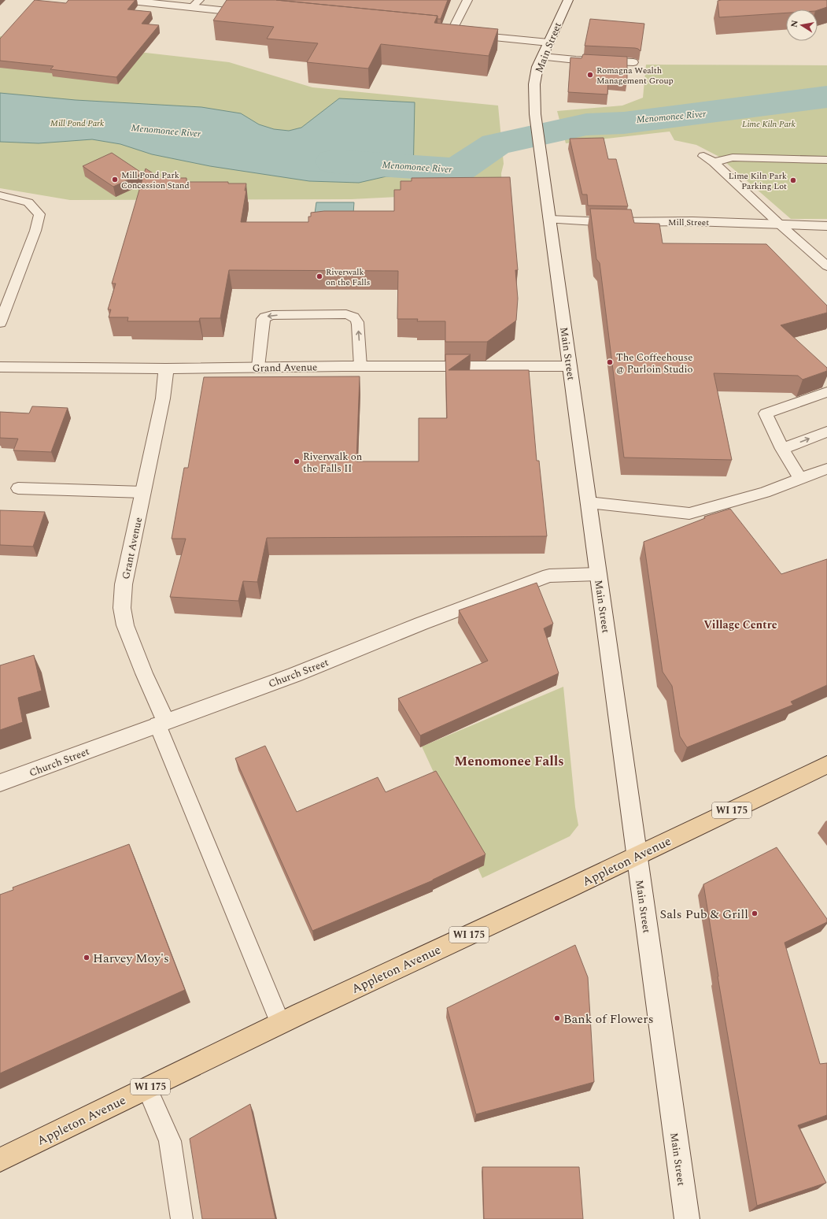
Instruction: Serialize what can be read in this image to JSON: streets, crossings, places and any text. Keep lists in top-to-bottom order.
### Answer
{
  "streets": {
    "main road": ["WI 175", "Appleton Avenue"],
    "street": [
      "Main Street",
      "Mill Street",
      "Grand Avenue",
      "Grant Avenue",
      "Church Street"
    ]
  },
  "crossings": [
    ["Main Street", "Mill Street"],
    ["Main Street", "Grand Avenue"],
    ["Main Street", "Church Street"],
    ["Main Street", "Appleton Avenue"],
    ["Grand Avenue", "Grant Avenue"],
    ["Grant Avenue", "Church Street"]
  ],
  "districts": ["Village Centre", "Menomonee Falls"],
  "water": ["Menomonee River"],
  "parks": ["Mill Pond Park", "Lime Kiln Park"],
  "places": [
    "Romagna Wealth Management Group",
    "Mill Pond Park Concession Stand",
    "Lime Kiln Park Parking Lot",
    "Riverwalk on the Falls",
    "The Coffeehouse @ Purloin Studio",
    "Riverwalk on the Falls II",
    "Sals Pub & Grill",
    "Harvey Moy's",
    "Bank of Flowers"
  ],
  "north": "left"
}
